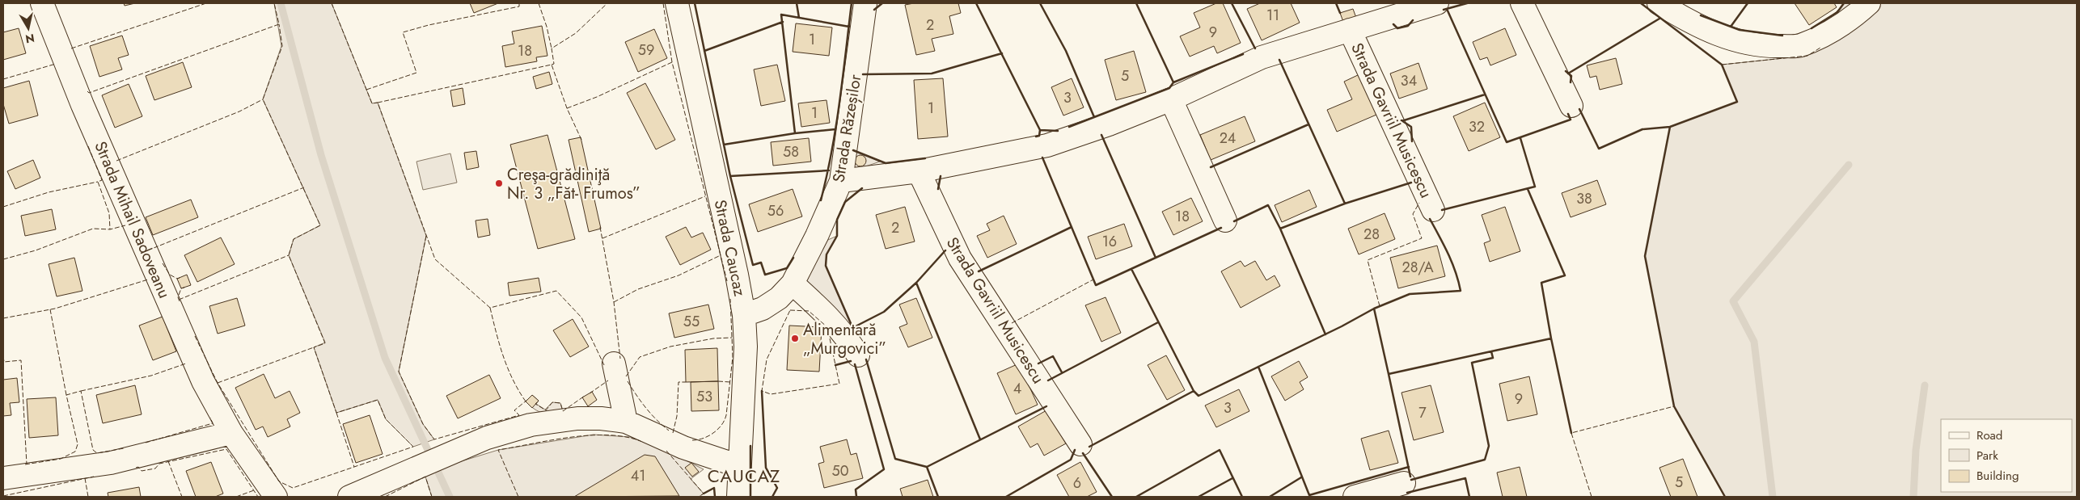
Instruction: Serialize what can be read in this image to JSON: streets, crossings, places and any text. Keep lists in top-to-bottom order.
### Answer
{
  "streets": {
    "street": [
      "Strada Gavriil Musicescu",
      "Strada Răzeșilor",
      "Strada Mihail Sadoveanu",
      "Strada Caucaz"
    ]
  },
  "crossings": [
    ["Strada Gavriil Musicescu", "Strada Răzeșilor"],
    ["Strada Răzeșilor", "Strada Caucaz"]
  ],
  "districts": ["CAUCAZ"],
  "places": ["Creşa-grădiniţă Nr. 3 „Făt- Frumos”", "Alimentară „Murgovici”"],
  "house_numbers": [
    "11",
    "2",
    "9",
    "1",
    "59",
    "18",
    "5",
    "34",
    "3",
    "1",
    "1",
    "32",
    "24",
    "58",
    "38",
    "56",
    "18",
    "2",
    "28",
    "16",
    "28/A",
    "55",
    "4",
    "53",
    "9",
    "3",
    "7",
    "50",
    "41",
    "5",
    "6"
  ],
  "legend": ["Road", "Park", "Building"],
  "north": "bottom"
}
